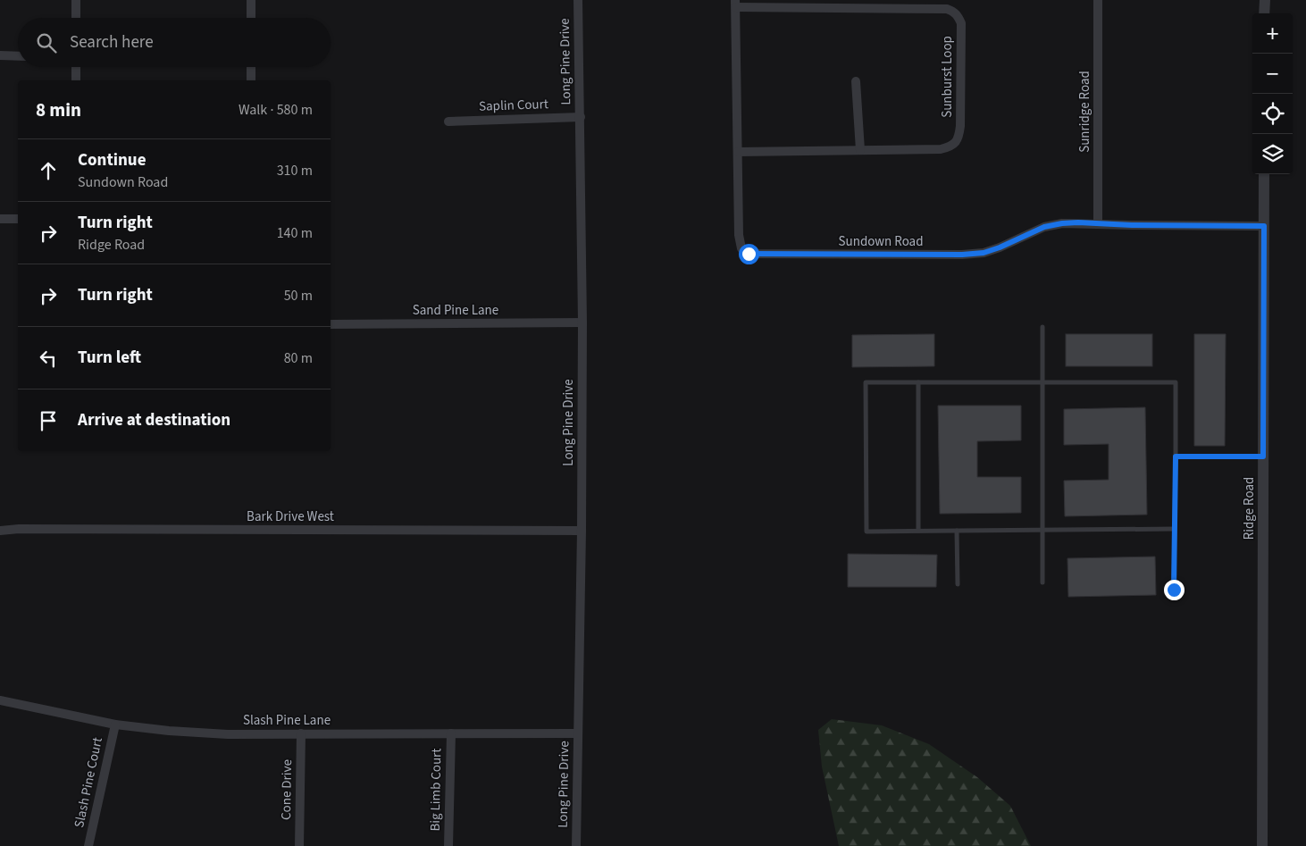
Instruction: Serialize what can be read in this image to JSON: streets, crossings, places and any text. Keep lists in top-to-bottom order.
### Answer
{
  "streets": {
    "street": [
      "Long Pine Drive",
      "Sunburst Loop",
      "Saplin Court",
      "Sunridge Road",
      "Sundown Road",
      "Sand Pine Lane",
      "Ridge Road",
      "Bark Drive West",
      "Slash Pine Lane",
      "Slash Pine Court",
      "Cone Drive",
      "Big Limb Court"
    ]
  },
  "crossings": [
    ["Long Pine Drive", "Saplin Court"],
    ["Long Pine Drive", "Sand Pine Lane"],
    ["Long Pine Drive", "Bark Drive West"],
    ["Long Pine Drive", "Slash Pine Lane"],
    ["Sunburst Loop", "Sundown Road"],
    ["Sunridge Road", "Sundown Road"],
    ["Sundown Road", "Ridge Road"],
    ["Slash Pine Lane", "Slash Pine Court"],
    ["Slash Pine Lane", "Cone Drive"],
    ["Slash Pine Lane", "Big Limb Court"]
  ],
  "page": {
    "map_buttons": ["+", "−"],
    "search": "Search here",
    "heading": ["8 min", "Walk · 580 m"],
    "list": [
      ["Continue", "Sundown Road", "310 m"],
      ["Turn right", "Ridge Road", "140 m"],
      ["Turn right", "50 m"],
      ["Turn left", "80 m"],
      "Arrive at destination"
    ]
  }
}
